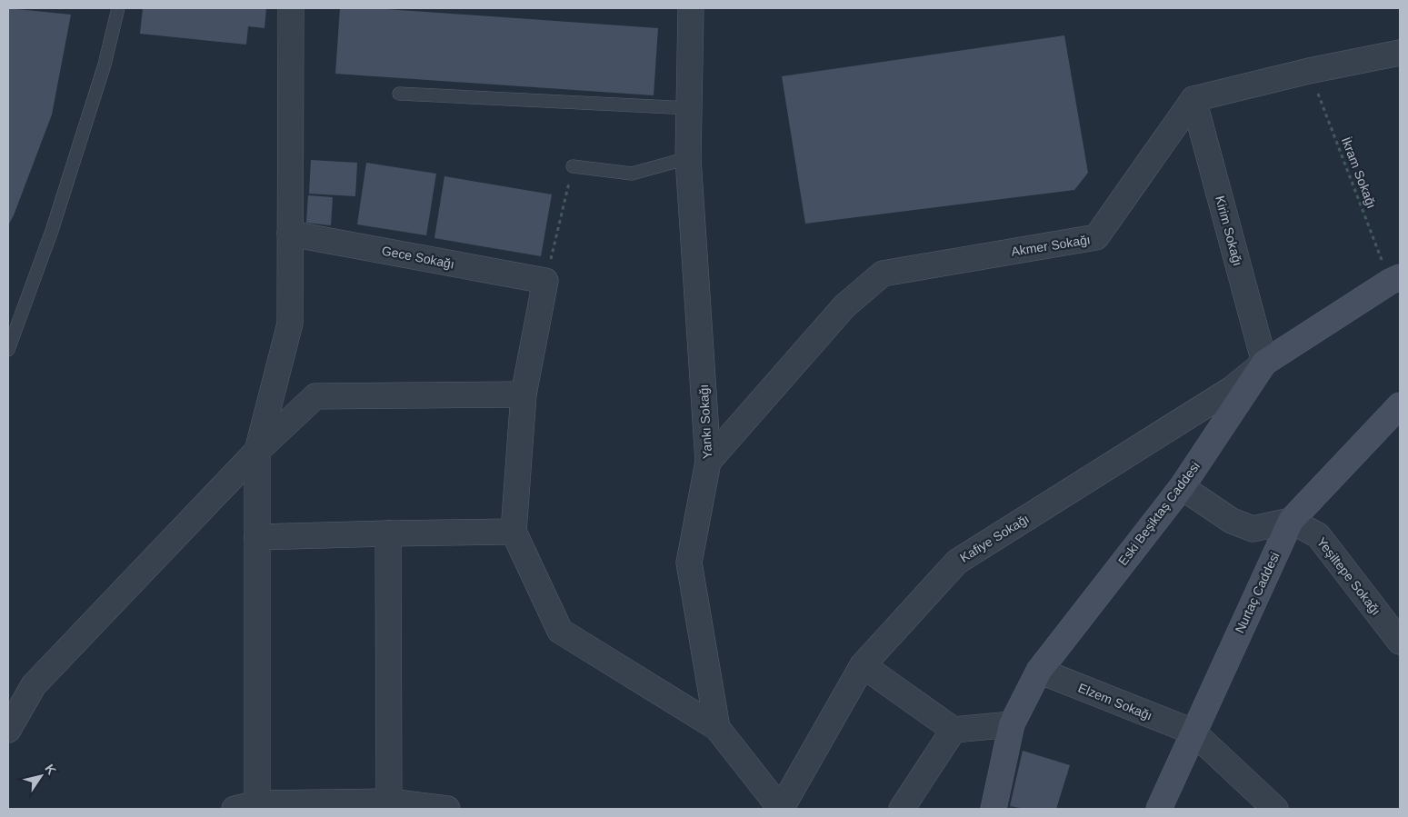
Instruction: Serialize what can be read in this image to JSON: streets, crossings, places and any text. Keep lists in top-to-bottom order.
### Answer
{
  "streets": {
    "street": [
      "Kirim Sokağı",
      "Akmer Sokağı",
      "Gece Sokağı",
      "Yankı Sokağı",
      "Eski Beşiktaş Caddesi",
      "Kafiye Sokağı",
      "Yeşiltepe Sokağı",
      "Nurtaç Caddesi",
      "Elzem Sokağı"
    ],
    "path": ["İkram Sokağı"]
  },
  "crossings": [
    ["İkram Sokağı", "Eski Beşiktaş Caddesi"],
    ["Kirim Sokağı", "Akmer Sokağı"],
    ["Kirim Sokağı", "Eski Beşiktaş Caddesi"],
    ["Kirim Sokağı", "Kafiye Sokağı"],
    ["Akmer Sokağı", "Yankı Sokağı"],
    ["Yankı Sokağı", "Kafiye Sokağı"],
    ["Eski Beşiktaş Caddesi", "Kafiye Sokağı"],
    ["Eski Beşiktaş Caddesi", "Elzem Sokağı"],
    ["Yeşiltepe Sokağı", "Nurtaç Caddesi"],
    ["Nurtaç Caddesi", "Elzem Sokağı"]
  ],
  "north": "top right"
}
